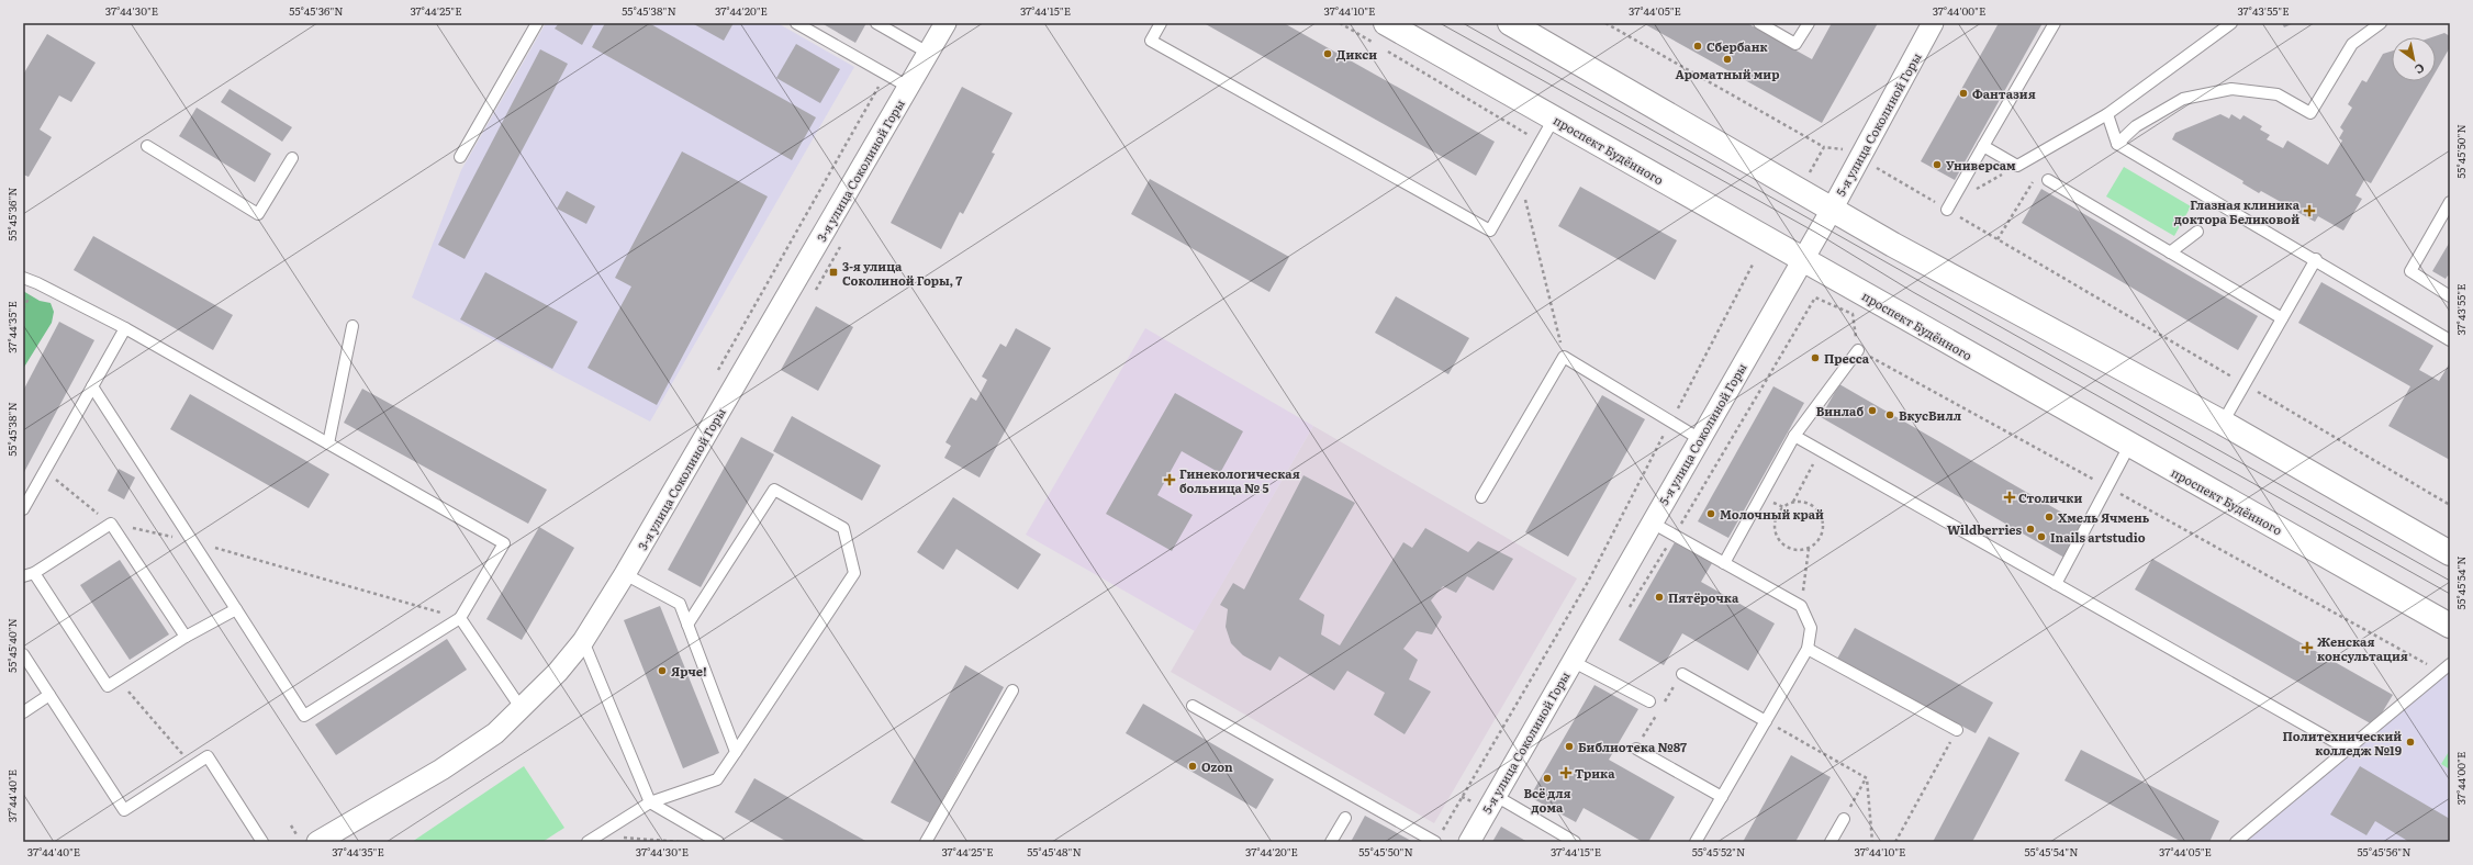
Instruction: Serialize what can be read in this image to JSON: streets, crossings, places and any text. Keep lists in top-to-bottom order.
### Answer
{
  "streets": {
    "main road": ["проспект Будённого"],
    "street": ["5-я улица Соколиной Горы", "3-я улица Соколиной Горы"]
  },
  "crossings": [
    ["5-я улица Соколиной Горы", "проспект Будённого"]
  ],
  "places": {
    "other": [
      "Сбербанк",
      "Дикси",
      "Ароматный мир",
      "Фантазия",
      "Универсам",
      "Пресса",
      "Винлаб",
      "ВкусВилл",
      "Молочный край",
      "Хмель Ячмень",
      "Wildberries",
      "Inails artstudio",
      "Пятёрочка",
      "Ярче!",
      "Политехнический колледж №19",
      "Библиотека №87",
      "Ozon",
      "Всё для дома"
    ],
    "health": [
      "Глазная клиника доктора Беликовой",
      "Гинекологическая больница № 5",
      "Столички",
      "Женская консультация",
      "Трика"
    ],
    "transit": ["3-я улица Соколиной Горы, 7"]
  },
  "north": "bottom right",
  "coordinates": [
    "37°44'30\"E",
    "55°45'36\"N",
    "37°44'25\"E",
    "55°45'38\"N",
    "37°44'20\"E",
    "37°44'15\"E",
    "37°44'10\"E",
    "37°44'05\"E",
    "37°44'00\"E",
    "37°43'55\"E",
    "55°45'50\"N",
    "37°44'35\"E",
    "55°45'54\"N",
    "55°45'40\"N",
    "37°44'40\"E",
    "55°45'48\"N",
    "55°45'52\"N",
    "55°45'56\"N"
  ]
}
